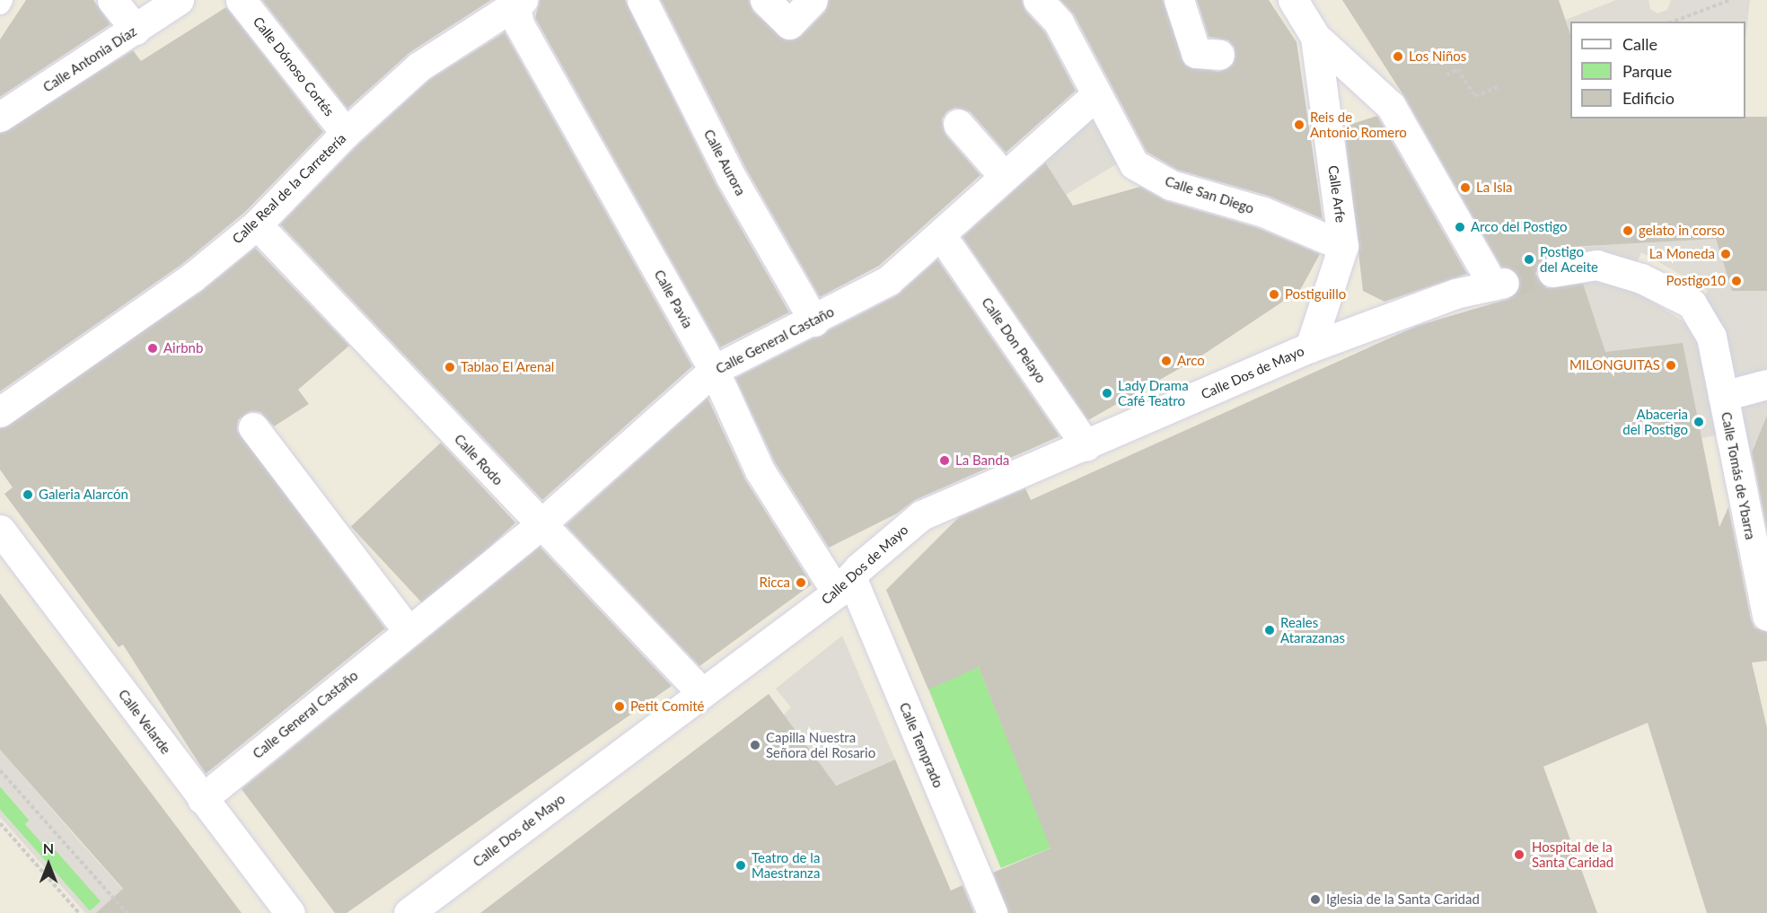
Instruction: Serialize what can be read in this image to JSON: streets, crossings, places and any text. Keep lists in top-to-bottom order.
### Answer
{
  "streets": {
    "street": [
      "Calle Antonia Díaz",
      "Calle Dónoso Cortés",
      "Calle Aurora",
      "Calle Real de la Carretería",
      "Calle Arfe",
      "Calle San Diego",
      "Calle Pavía",
      "Calle General Castaño",
      "Calle Don Pelayo",
      "Calle Dos de Mayo",
      "Calle Rodo",
      "Calle Tomás de Ybarra",
      "Calle Velarde",
      "Calle Temprado"
    ]
  },
  "crossings": [
    ["Calle Dónoso Cortés", "Calle Real de la Carretería"],
    ["Calle Aurora", "Calle General Castaño"],
    ["Calle Real de la Carretería", "Calle Pavía"],
    ["Calle Real de la Carretería", "Calle Rodo"],
    ["Calle Arfe", "Calle San Diego"],
    ["Calle Arfe", "Calle Dos de Mayo"],
    ["Calle San Diego", "Calle General Castaño"],
    ["Calle Pavía", "Calle General Castaño"],
    ["Calle Pavía", "Calle Dos de Mayo"],
    ["Calle Pavía", "Calle Temprado"],
    ["Calle General Castaño", "Calle Don Pelayo"],
    ["Calle General Castaño", "Calle Rodo"],
    ["Calle General Castaño", "Calle Velarde"],
    ["Calle Don Pelayo", "Calle Dos de Mayo"],
    ["Calle Dos de Mayo", "Calle Rodo"],
    ["Calle Dos de Mayo", "Calle Temprado"]
  ],
  "places": [
    "Los Niños",
    "Reis de Antonio Romero",
    "La Isla",
    "Arco del Postigo",
    "gelato in corso",
    "La Moneda",
    "Postigo del Aceite",
    "Postigo10",
    "Postiguillo",
    "Airbnb",
    "Arco",
    "MILONGUITAS",
    "Tablao El Arenal",
    "Lady Drama Café Teatro",
    "Abaceria del Postigo",
    "La Banda",
    "Galeria Alarcón",
    "Ricca",
    "Reales Atarazanas",
    "Petit Comité",
    "Capilla Nuestra Señora del Rosario",
    "Hospital de la Santa Caridad",
    "Teatro de la Maestranza",
    "Iglesia de la Santa Caridad"
  ],
  "legend": ["Calle", "Parque", "Edificio"],
  "north": "top"
}
